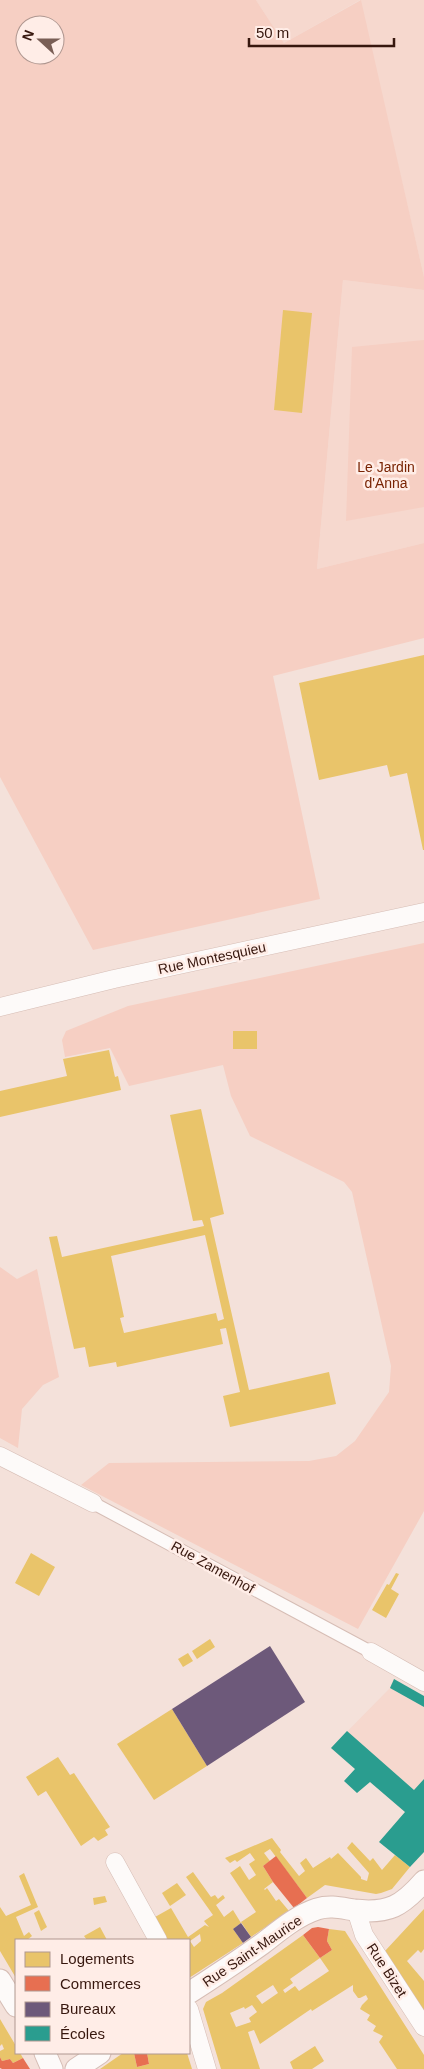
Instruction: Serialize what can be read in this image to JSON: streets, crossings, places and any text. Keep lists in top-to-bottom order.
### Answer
{
  "streets": {
    "street": [
      "Rue Montesquieu",
      "Rue Zamenhof",
      "Rue Saint-Maurice",
      "Rue Bizet"
    ]
  },
  "crossings": [
    ["Rue Saint-Maurice", "Rue Bizet"]
  ],
  "parks": ["Le Jardin d'Anna"],
  "legend": [
    "Logements",
    "Commerces",
    "Bureaux",
    "Écoles"
  ],
  "scale_bar": "50 m",
  "north": "left"
}
